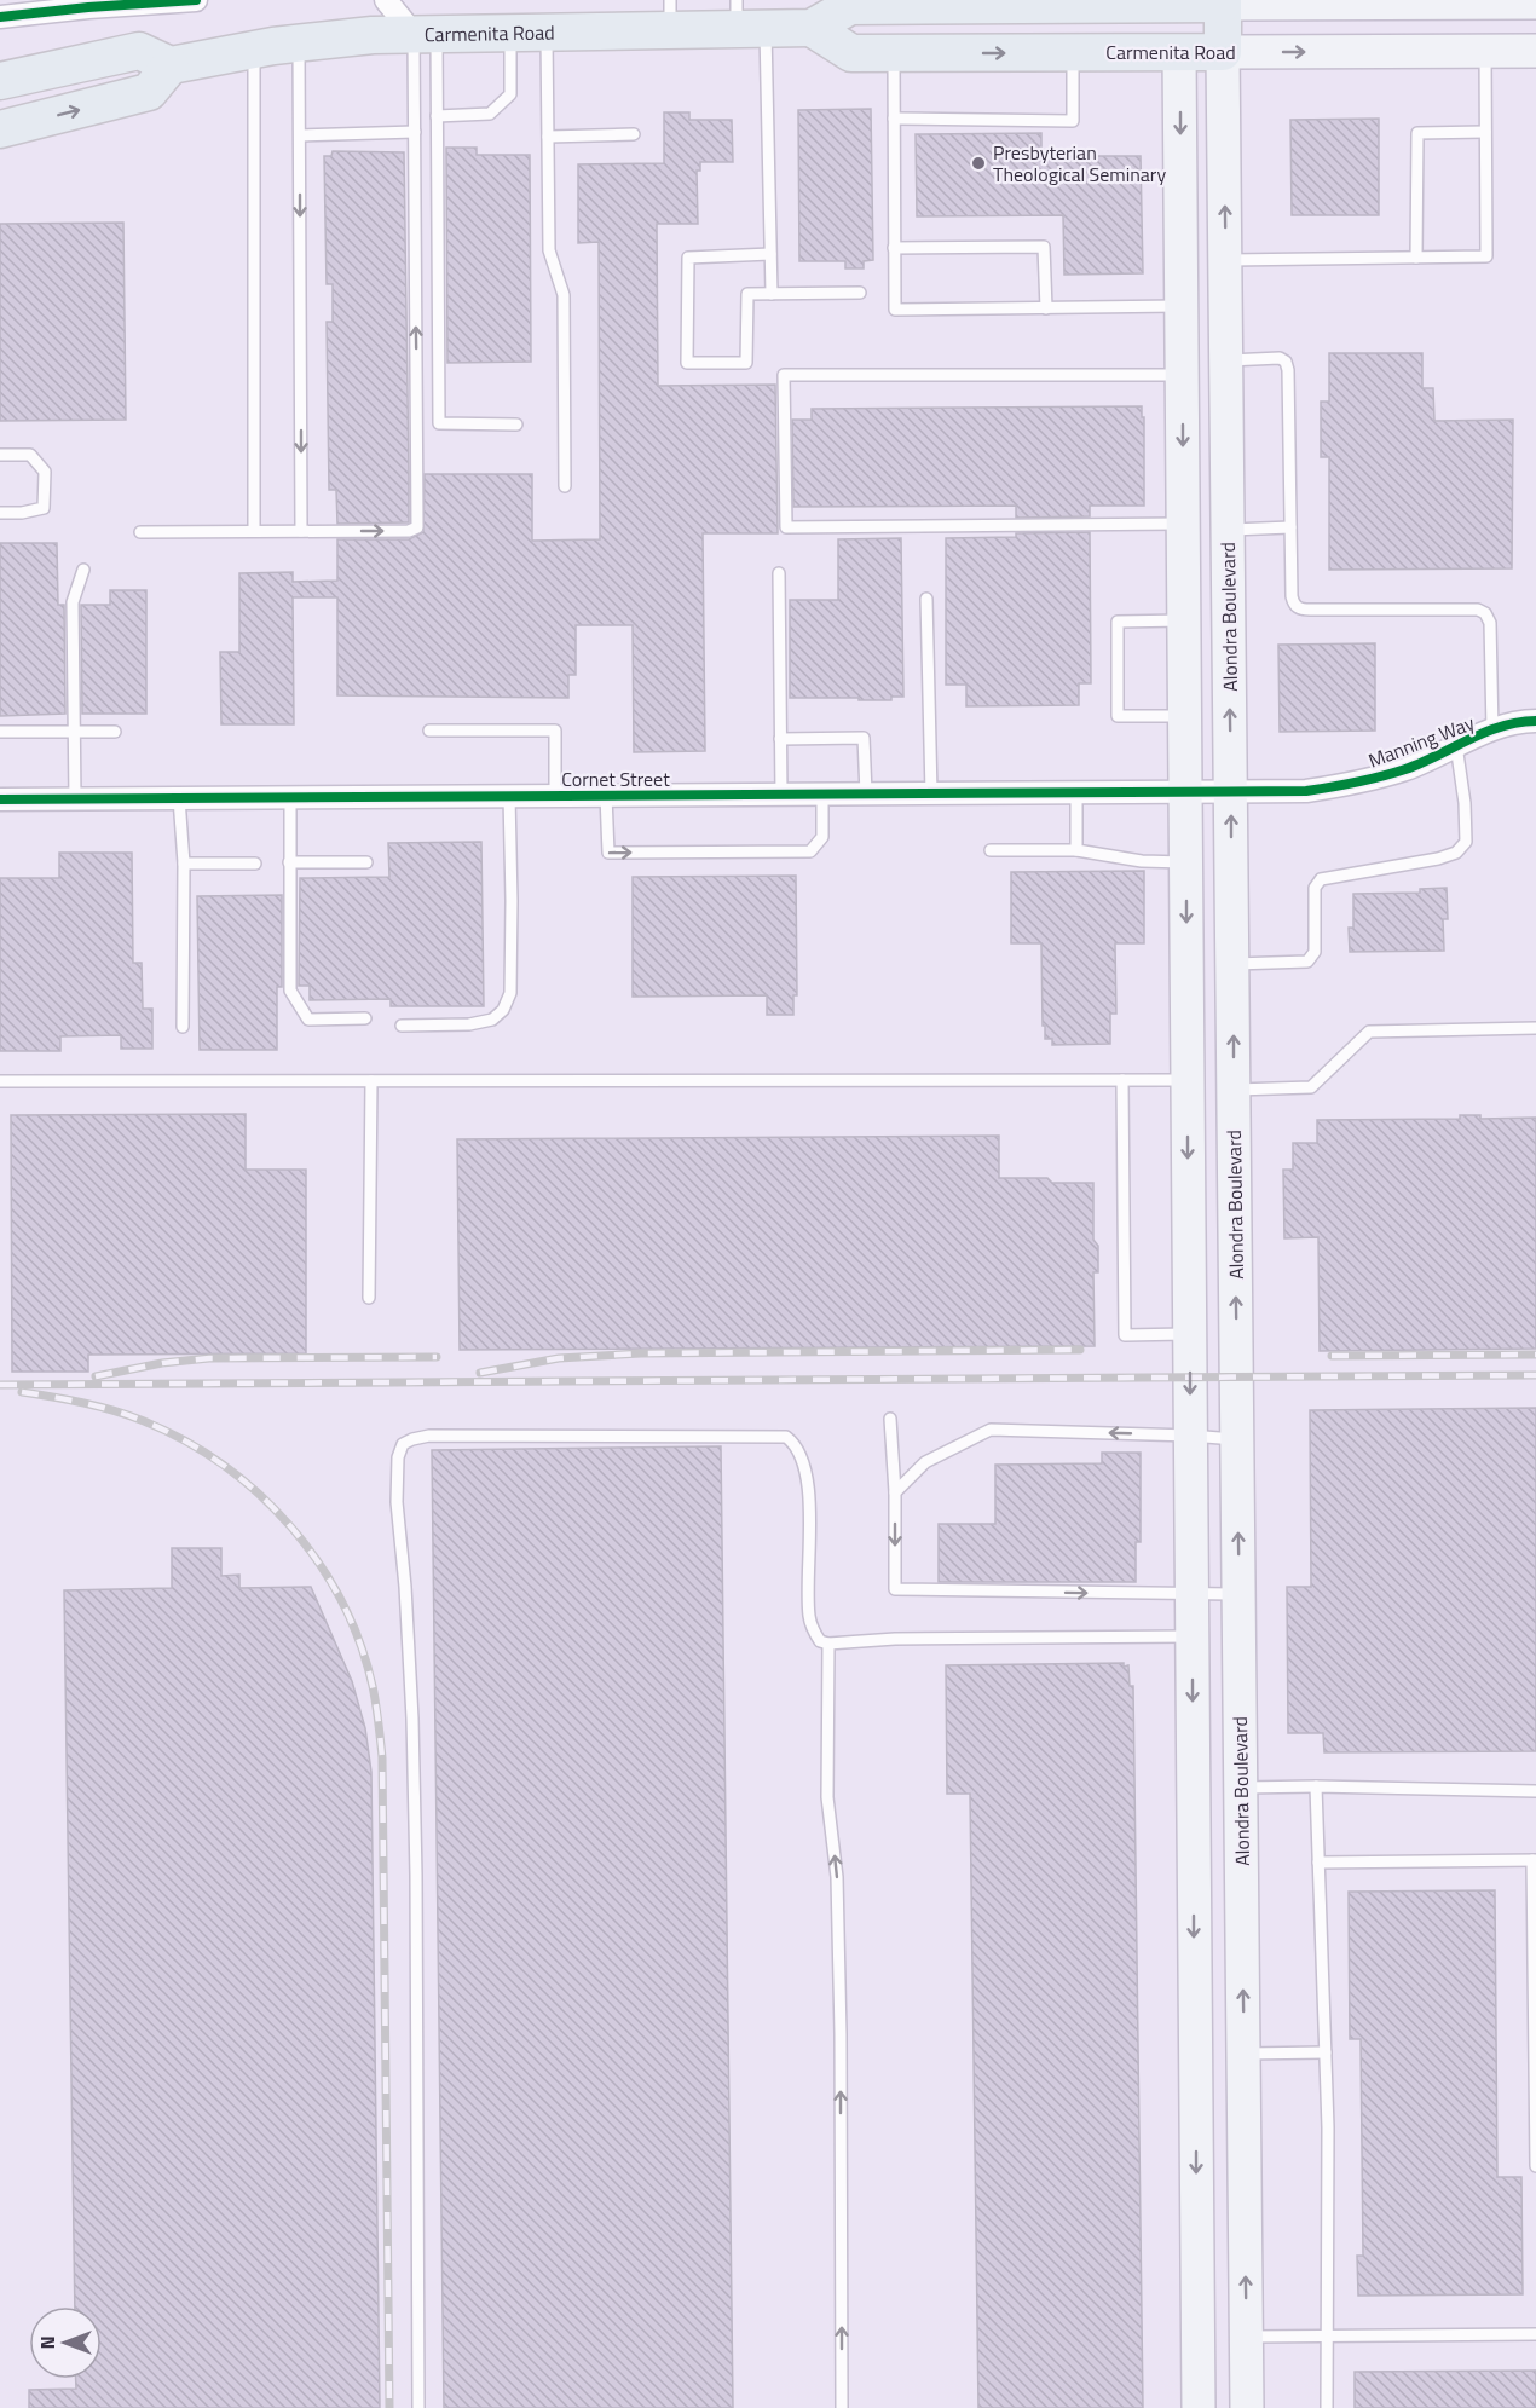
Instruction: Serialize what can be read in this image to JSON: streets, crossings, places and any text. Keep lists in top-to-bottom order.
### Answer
{
  "streets": {
    "main road": ["Carmenita Road", "Alondra Boulevard"],
    "street": ["Manning Way", "Cornet Street"]
  },
  "crossings": [
    ["Carmenita Road", "Alondra Boulevard"],
    ["Alondra Boulevard", "Manning Way"],
    ["Alondra Boulevard", "Cornet Street"],
    ["Manning Way", "Cornet Street"]
  ],
  "places": ["Presbyterian Theological Seminary"],
  "north": "left"
}
